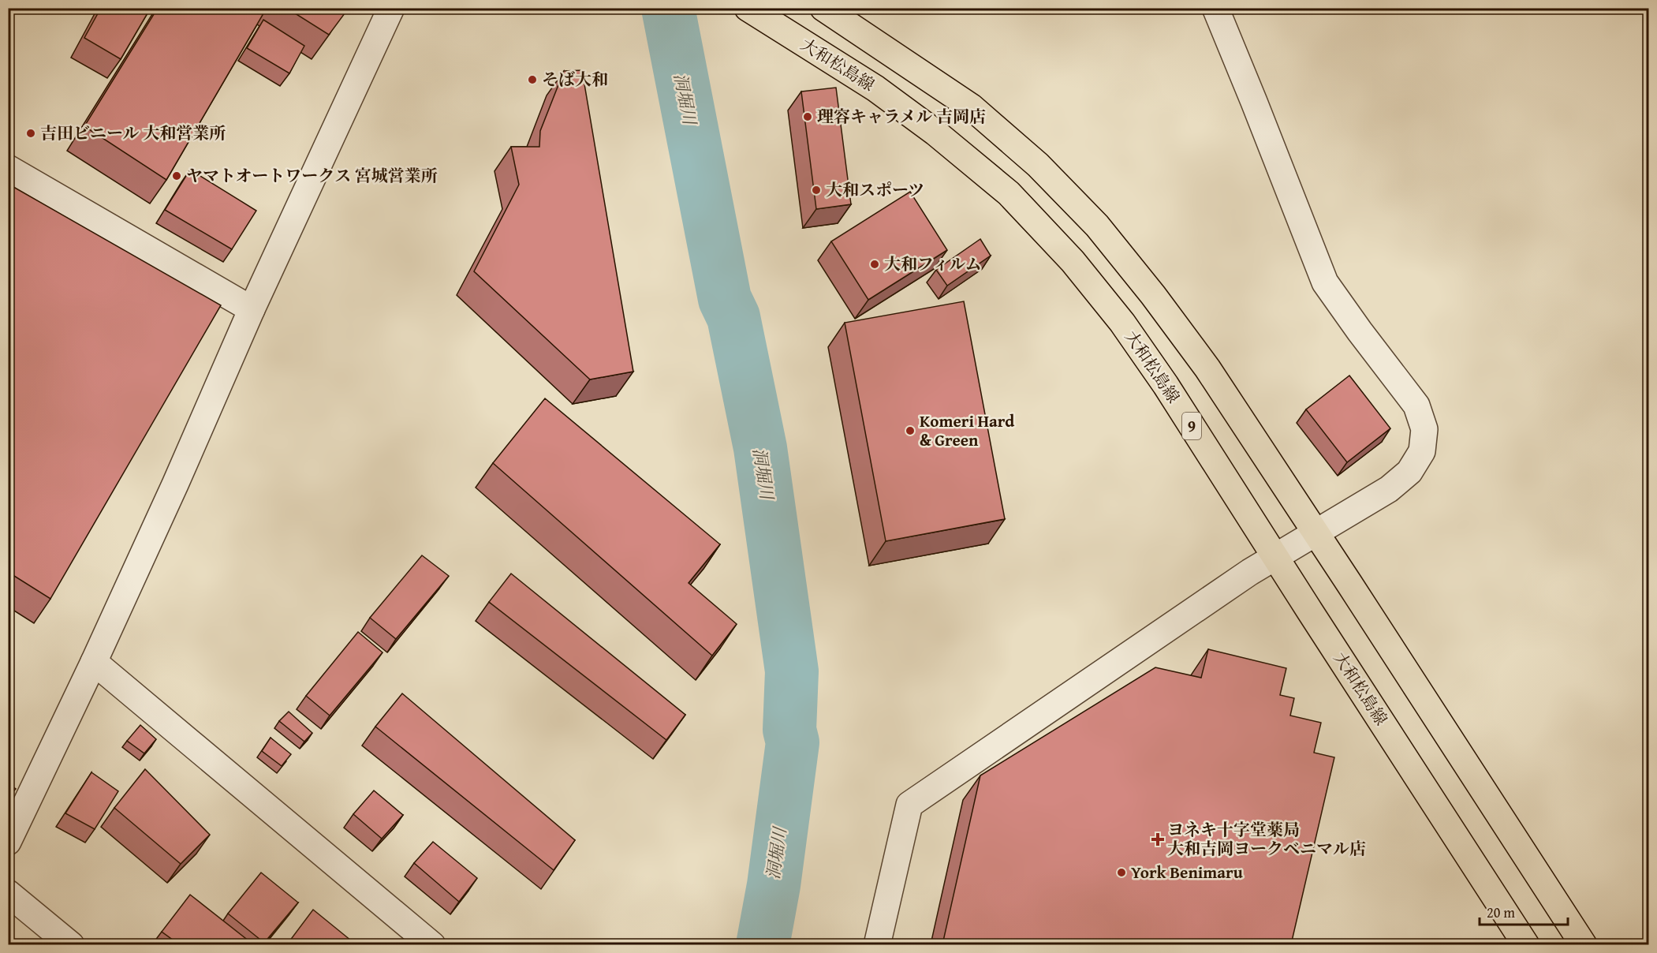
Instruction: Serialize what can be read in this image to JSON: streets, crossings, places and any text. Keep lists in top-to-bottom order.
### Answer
{
  "streets": {
    "main road": ["大和松島線", "9"]
  },
  "water": ["洞堀川"],
  "places": {
    "other": [
      "そば大和",
      "理容キャラメル 吉岡店",
      "吉田ビニール 大和営業所",
      "ヤマトオートワークス 宮城営業所",
      "大和スポーツ",
      "大和フィルム",
      "Komeri Hard & Green",
      "York Benimaru"
    ],
    "health": ["ヨネキ十字堂薬局 大和吉岡ヨークベニマル店"]
  },
  "scale_bar": "20 m"
}
